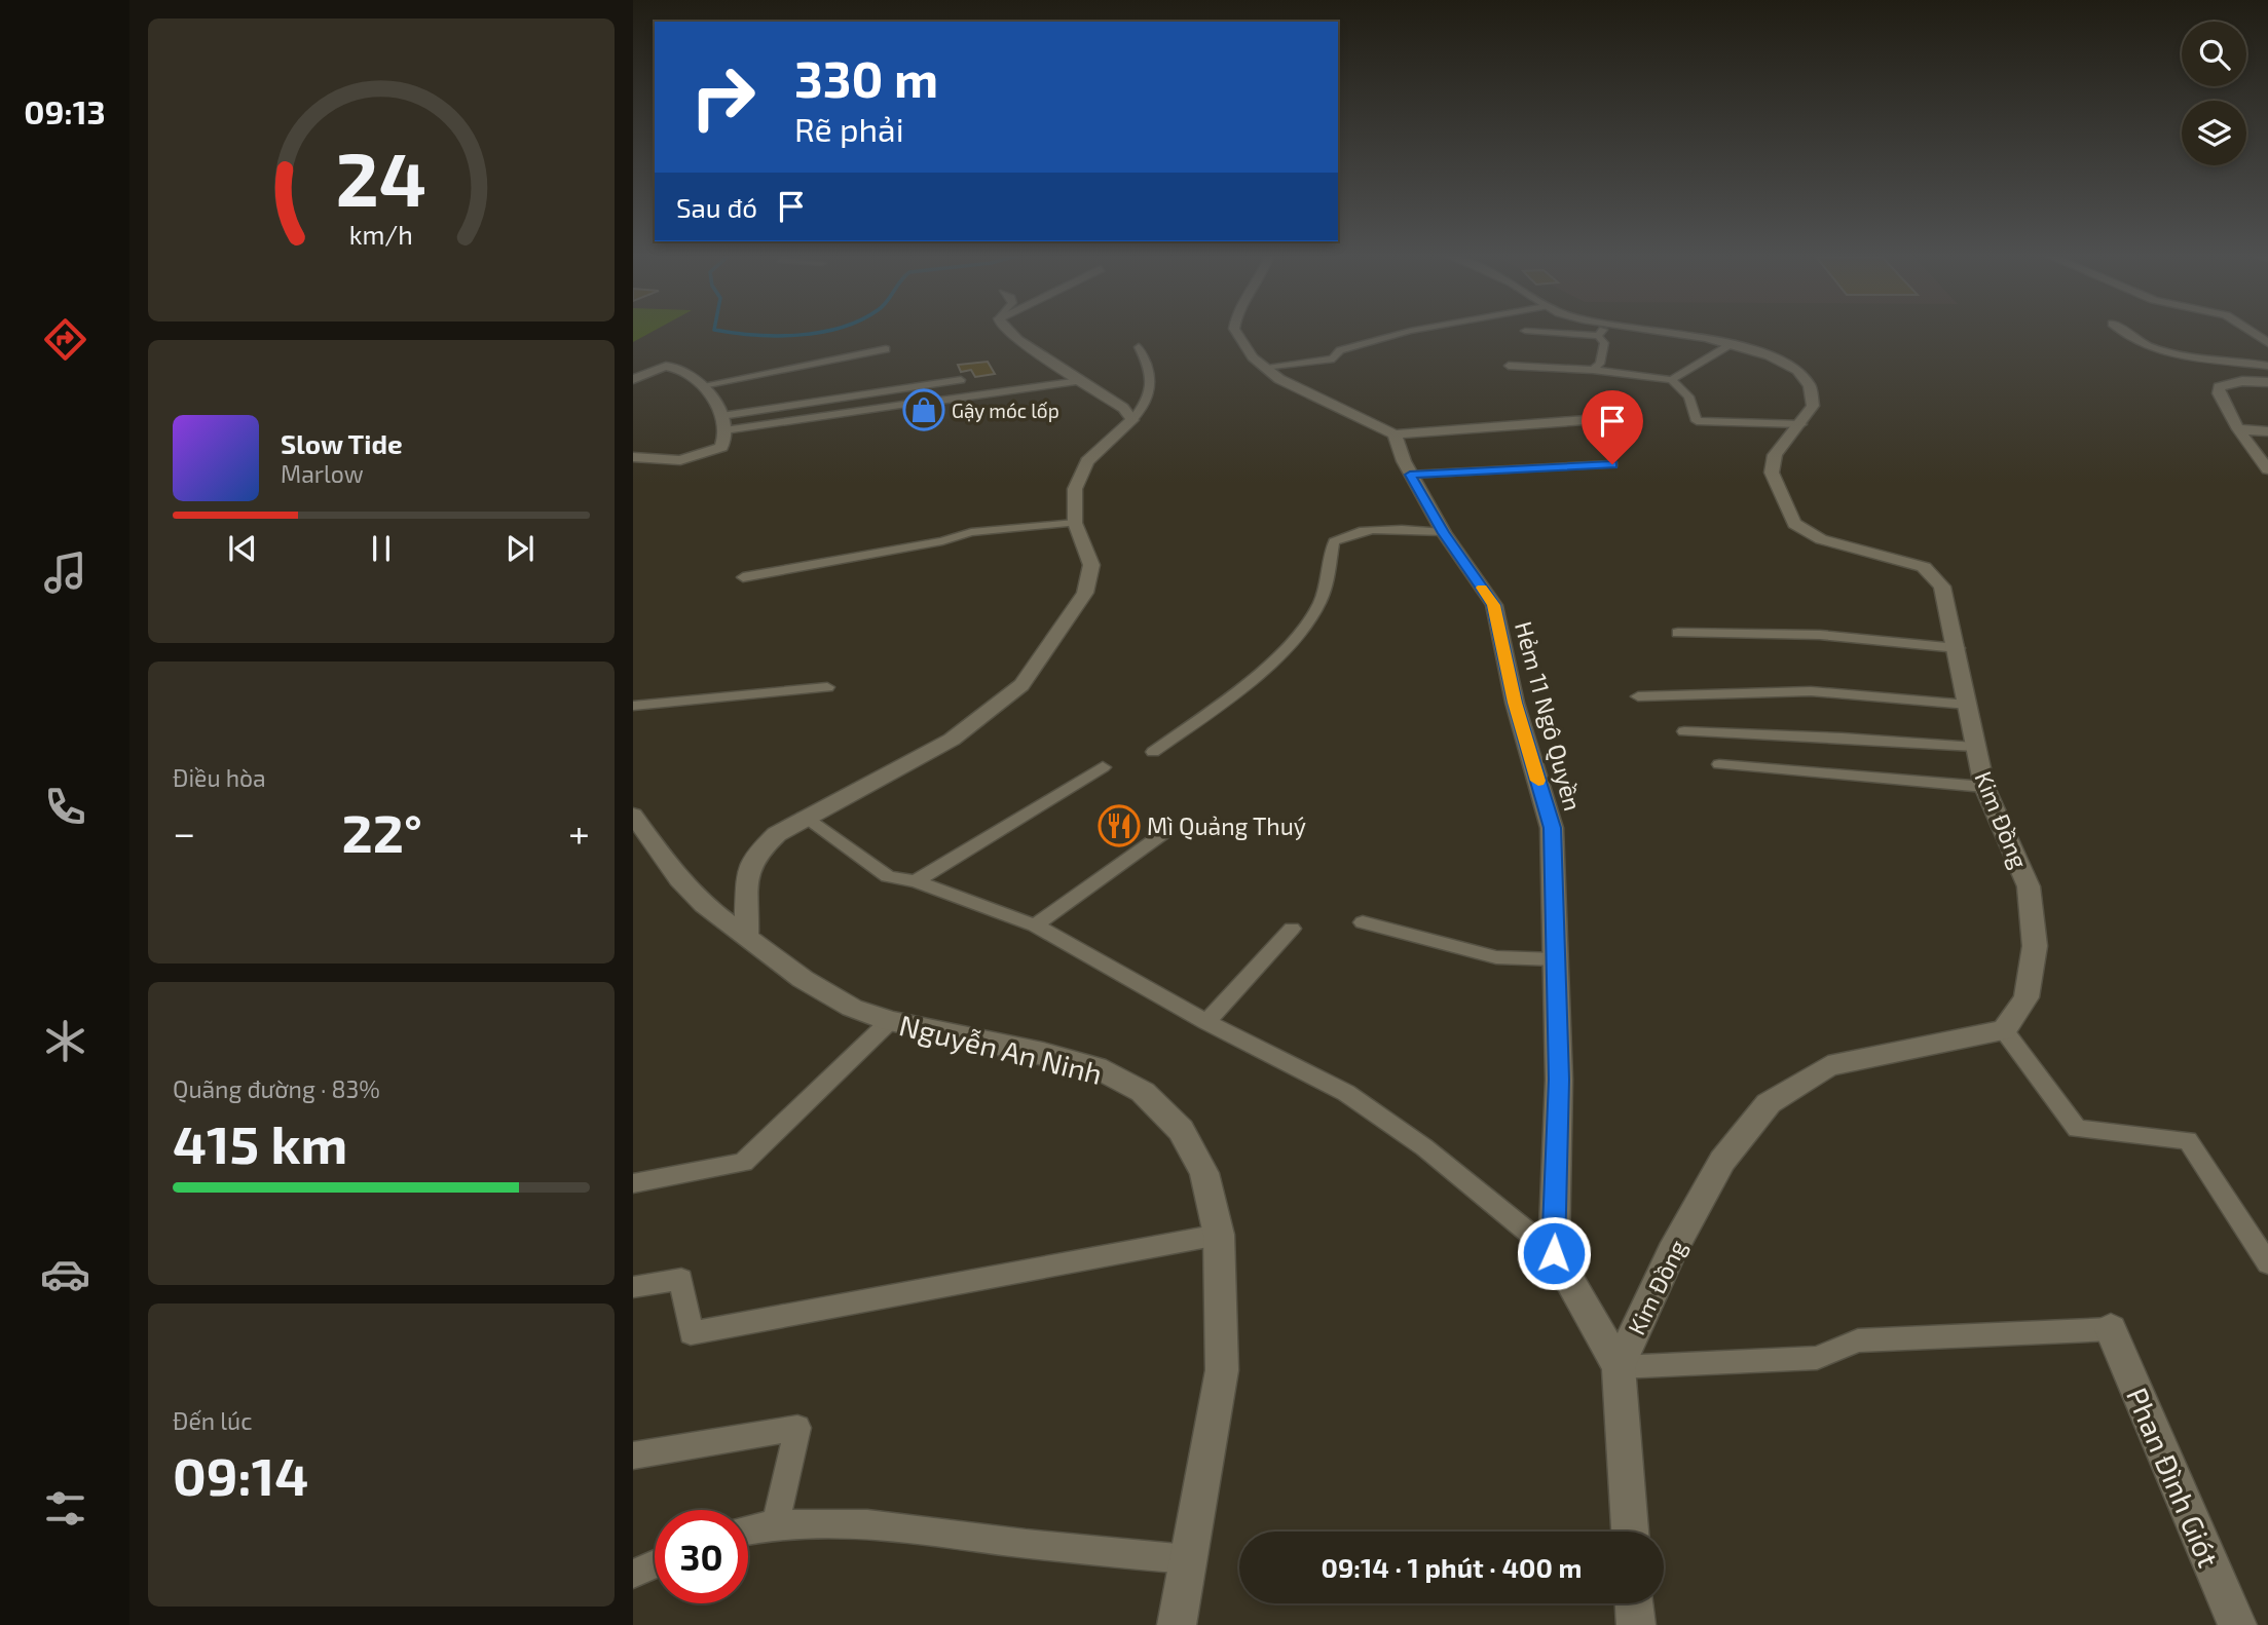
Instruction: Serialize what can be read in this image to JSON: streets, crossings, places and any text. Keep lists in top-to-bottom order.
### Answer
{
  "streets": {
    "street": [
      "Hẻm 11 Ngô Quyền",
      "Kim Đồng",
      "Nguyễn An Ninh",
      "Phan Đình Giót"
    ]
  },
  "places": {
    "shop": ["Gậy móc lốp"],
    "restaurant": ["Mì Quảng Thuý"]
  },
  "page": {
    "tabs": "09:13",
    "turn": ["330 m", "Rẽ phải"],
    "then": "Sau đó",
    "song": ["Slow Tide", "Marlow"],
    "tile": [
      "Điều hòa",
      ["Quãng đường · 83%", "415 km"],
      ["Đến lúc", "09:14"]
    ],
    "heat": ["−", "22°", "+"],
    "limit": "30",
    "trip": "09:14 · 1 phút · 400 m",
    "gauge": ["24", "km/h"]
  }
}
